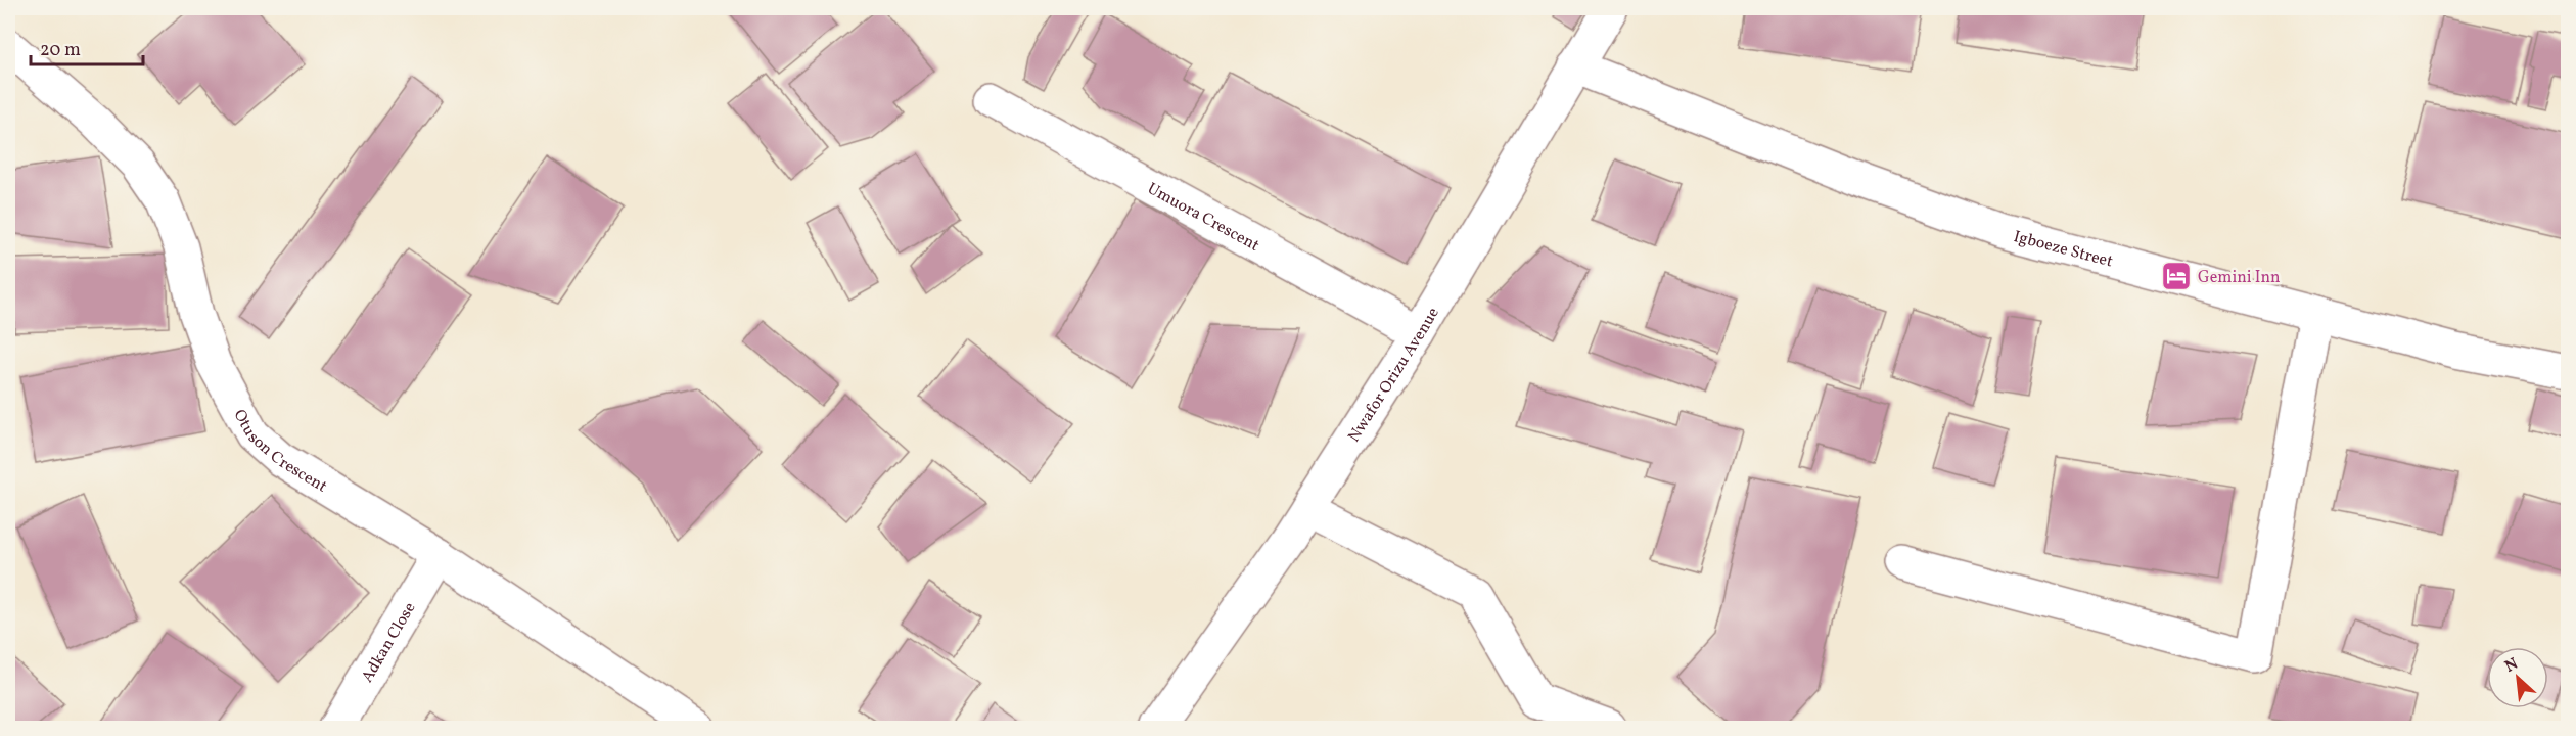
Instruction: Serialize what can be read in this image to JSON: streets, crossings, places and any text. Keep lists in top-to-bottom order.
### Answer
{
  "streets": {
    "street": [
      "Umuora Crescent",
      "Igboeze Street",
      "Nwafor Orizu Avenue",
      "Otuson Crescent",
      "Adkan Close"
    ]
  },
  "crossings": [
    ["Umuora Crescent", "Nwafor Orizu Avenue"],
    ["Igboeze Street", "Nwafor Orizu Avenue"],
    ["Otuson Crescent", "Adkan Close"]
  ],
  "places": {
    "hotel": ["Gemini Inn"]
  },
  "scale_bar": "20 m",
  "north": "top left"
}
